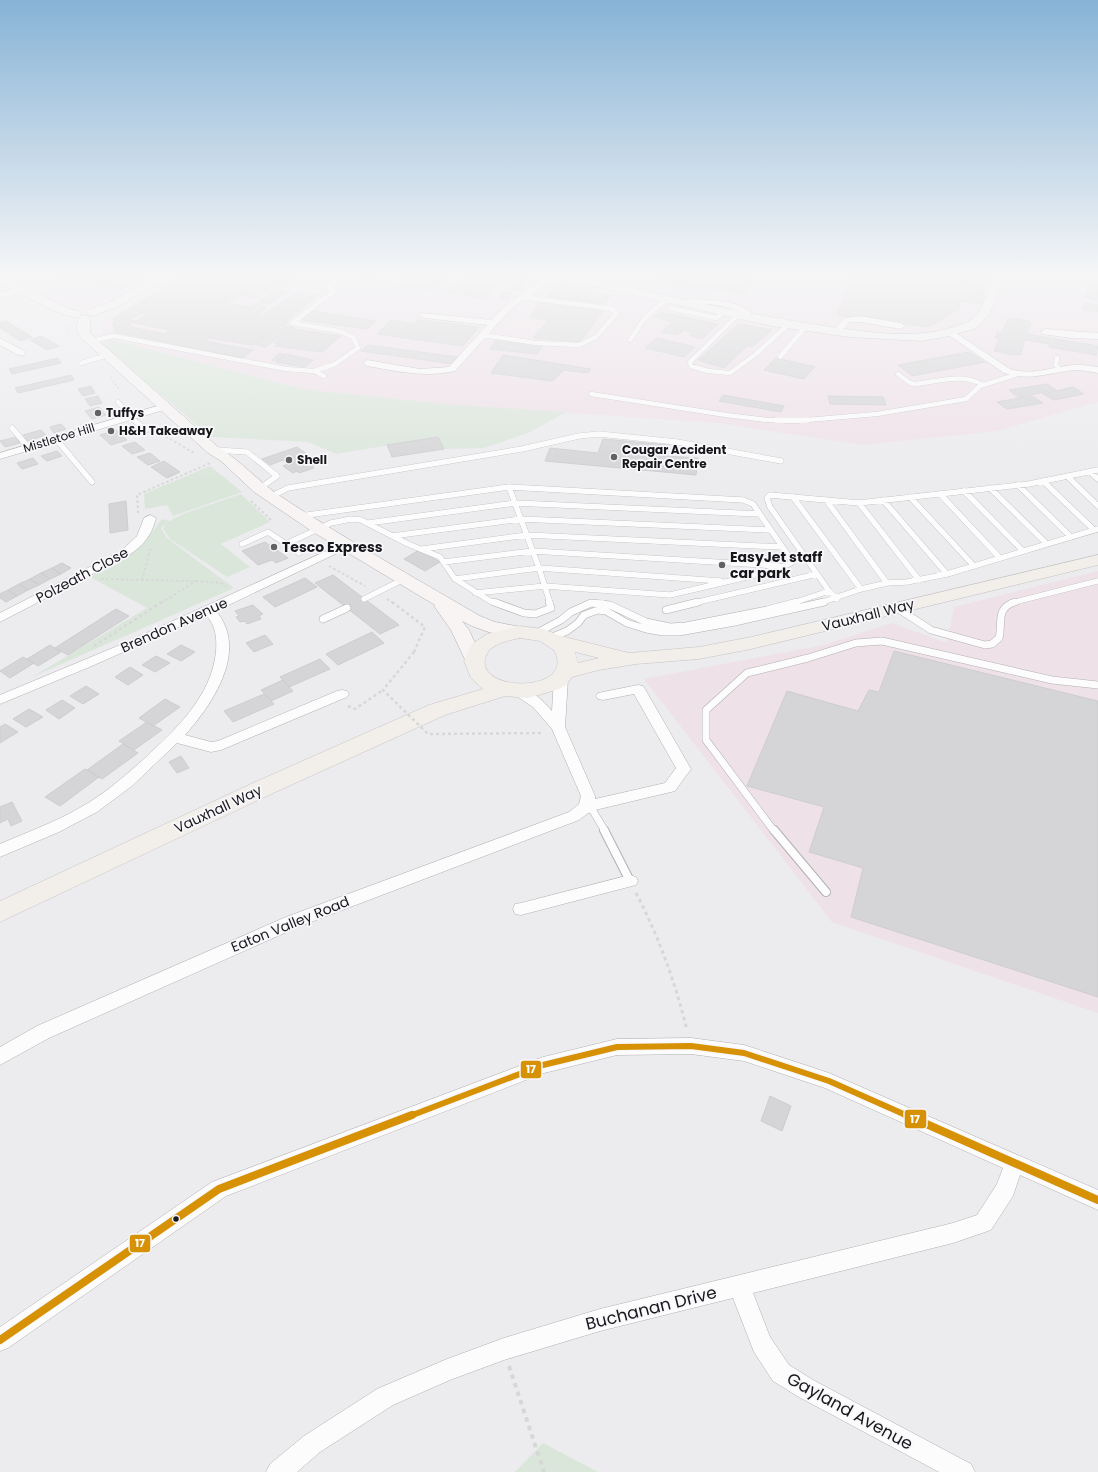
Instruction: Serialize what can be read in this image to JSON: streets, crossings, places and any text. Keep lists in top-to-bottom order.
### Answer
{
  "streets": {
    "main road": ["Vauxhall Way"],
    "street": [
      "Mistletoe Hill",
      "Polzeath Close",
      "Brendon Avenue",
      "Eaton Valley Road",
      "Buchanan Drive",
      "Gayland Avenue"
    ]
  },
  "crossings": [
    ["Buchanan Drive", "Gayland Avenue"]
  ],
  "places": [
    "Tuffys",
    "H&H Takeaway",
    "Cougar Accident Repair Centre",
    "Shell",
    "Tesco Express",
    "EasyJet staff car park"
  ],
  "lines": ["transit line 17"]
}
